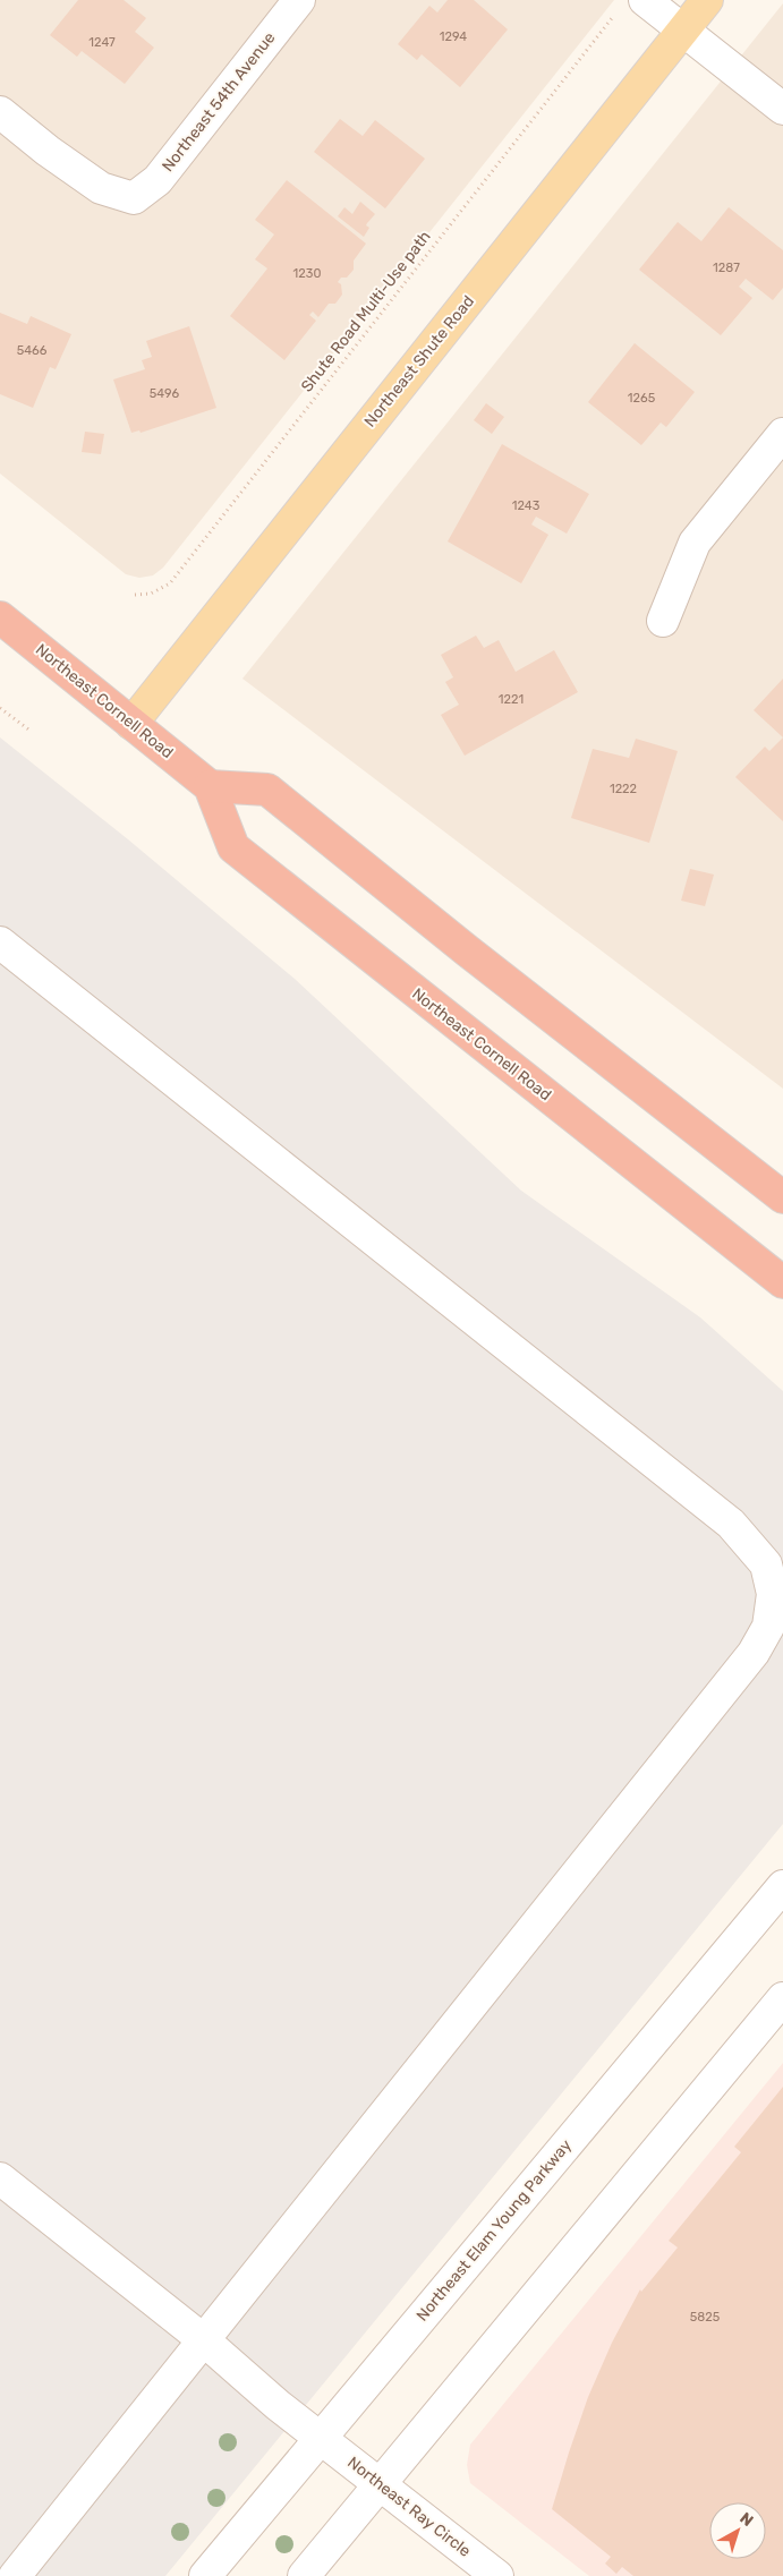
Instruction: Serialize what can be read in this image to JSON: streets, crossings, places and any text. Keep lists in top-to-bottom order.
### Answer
{
  "streets": {
    "highway": ["Northeast Cornell Road"],
    "main road": ["Northeast Shute Road"],
    "street": ["Northeast 54th Avenue", "Northeast Elam Young Parkway", "Northeast Ray Circle"],
    "path": ["Shute Road Multi-Use path"]
  },
  "crossings": [
    ["Northeast Shute Road", "Northeast Cornell Road"],
    ["Northeast Elam Young Parkway", "Northeast Ray Circle"]
  ],
  "house_numbers": [
    "1294",
    "1247",
    "1287",
    "1230",
    "5466",
    "5496",
    "1265",
    "1243",
    "1221",
    "1222",
    "5825"
  ],
  "north": "top right"
}
